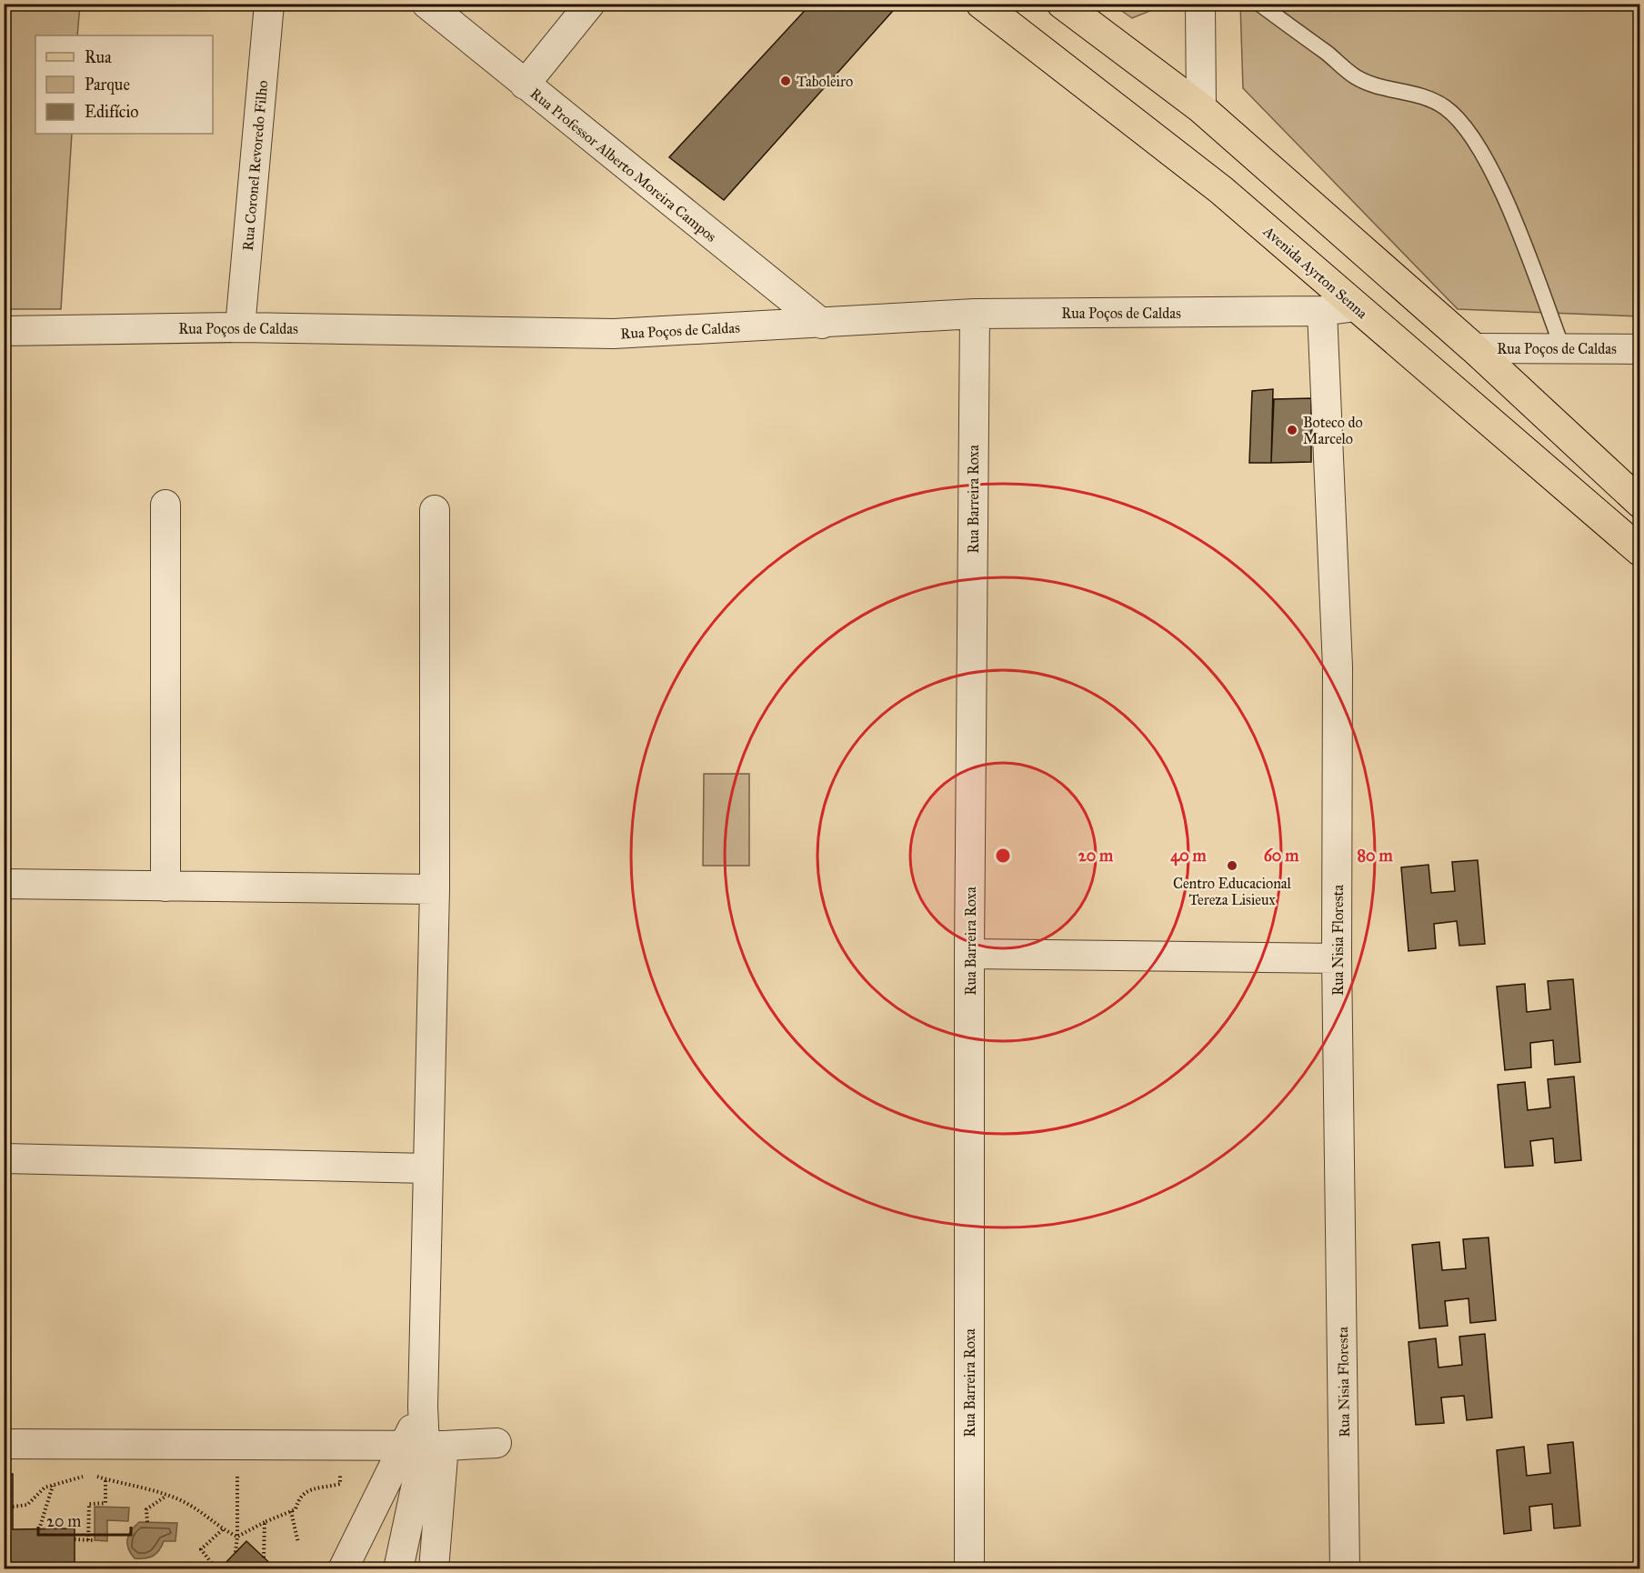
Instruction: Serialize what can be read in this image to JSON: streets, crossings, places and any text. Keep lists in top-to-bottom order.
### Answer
{
  "streets": {
    "main road": ["Avenida Ayrton Senna"],
    "street": [
      "Rua Professor Alberto Moreira Campos",
      "Rua Coronel Revoredo Filho",
      "Rua Poços de Caldas",
      "Rua Barreira Roxa",
      "Rua Nisia Floresta"
    ]
  },
  "crossings": [
    ["Rua Professor Alberto Moreira Campos", "Rua Poços de Caldas"],
    ["Rua Coronel Revoredo Filho", "Rua Poços de Caldas"],
    ["Avenida Ayrton Senna", "Rua Poços de Caldas"],
    ["Rua Poços de Caldas", "Rua Barreira Roxa"],
    ["Rua Poços de Caldas", "Rua Nisia Floresta"]
  ],
  "places": ["Taboleiro", "Boteco do Marcelo", "Centro Educacional Tereza Lisieux"],
  "legend": ["Rua", "Parque", "Edifício"],
  "scale_bar": "20 m",
  "rings": [
    "20 m",
    "40 m",
    "60 m",
    "80 m"
  ]
}
